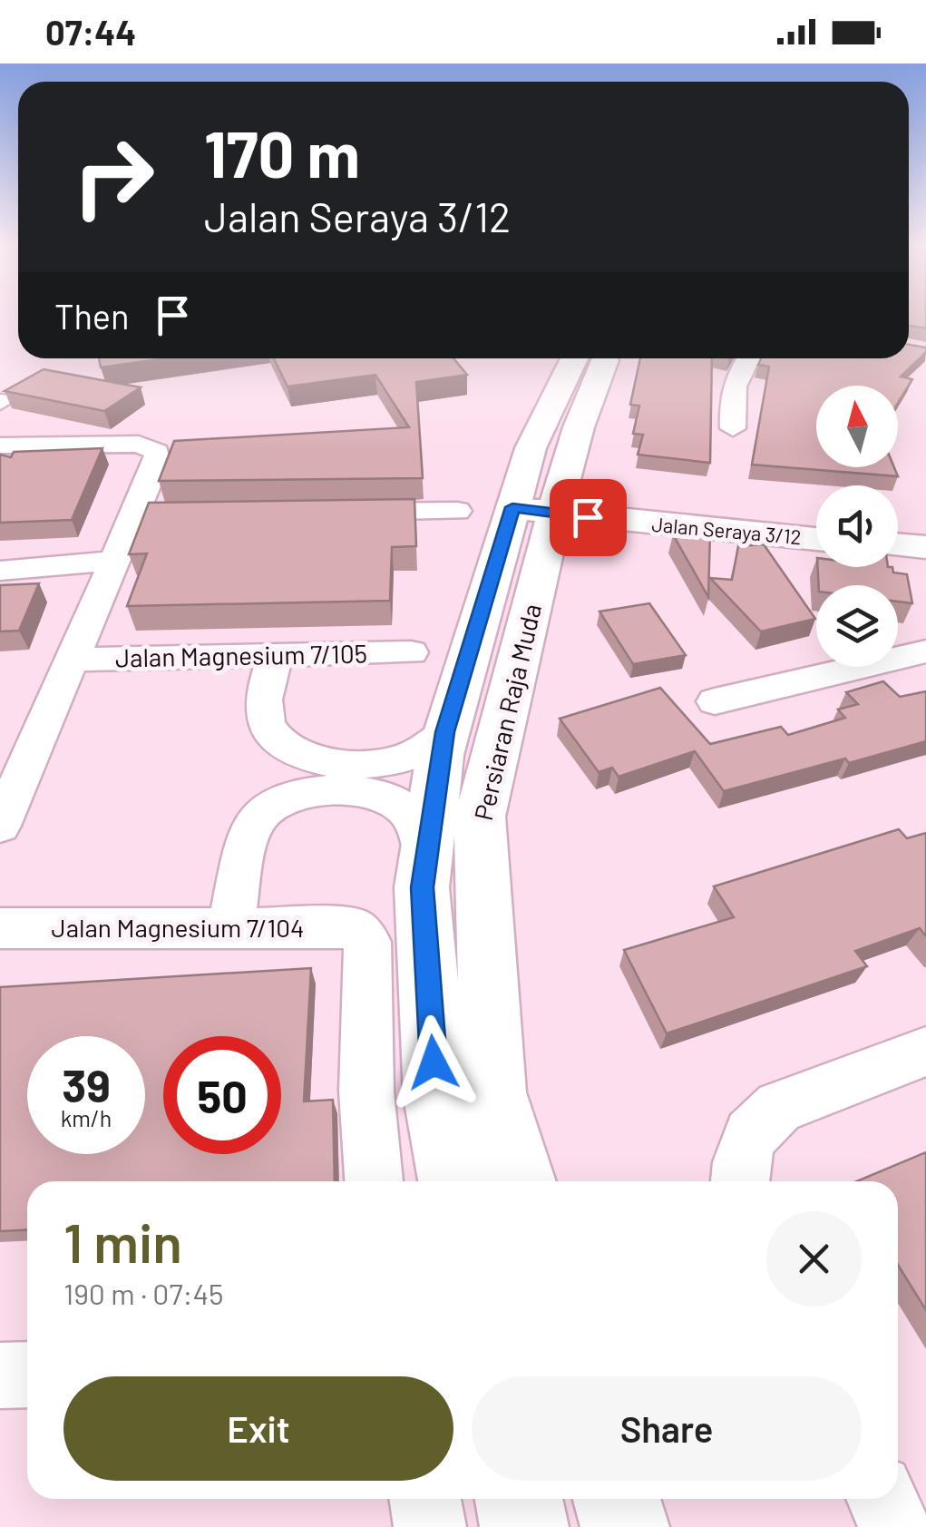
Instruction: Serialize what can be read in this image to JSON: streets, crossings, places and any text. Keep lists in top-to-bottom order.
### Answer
{
  "streets": {
    "main road": ["Jalan Seraya 3/12", "Persiaran Raja Muda"],
    "street": ["Jalan Magnesium 7/105", "Jalan Magnesium 7/104"]
  },
  "crossings": [
    ["Jalan Seraya 3/12", "Persiaran Raja Muda"]
  ],
  "north": "top",
  "page": {
    "status": "07:44",
    "turn": ["170 m", "Jalan Seraya 3/12"],
    "then": "Then",
    "speed": "39 km/h",
    "limit": "50",
    "heading": ["1 min", "190 m · 07:45"],
    "buttons": ["Exit", "Share"]
  }
}
